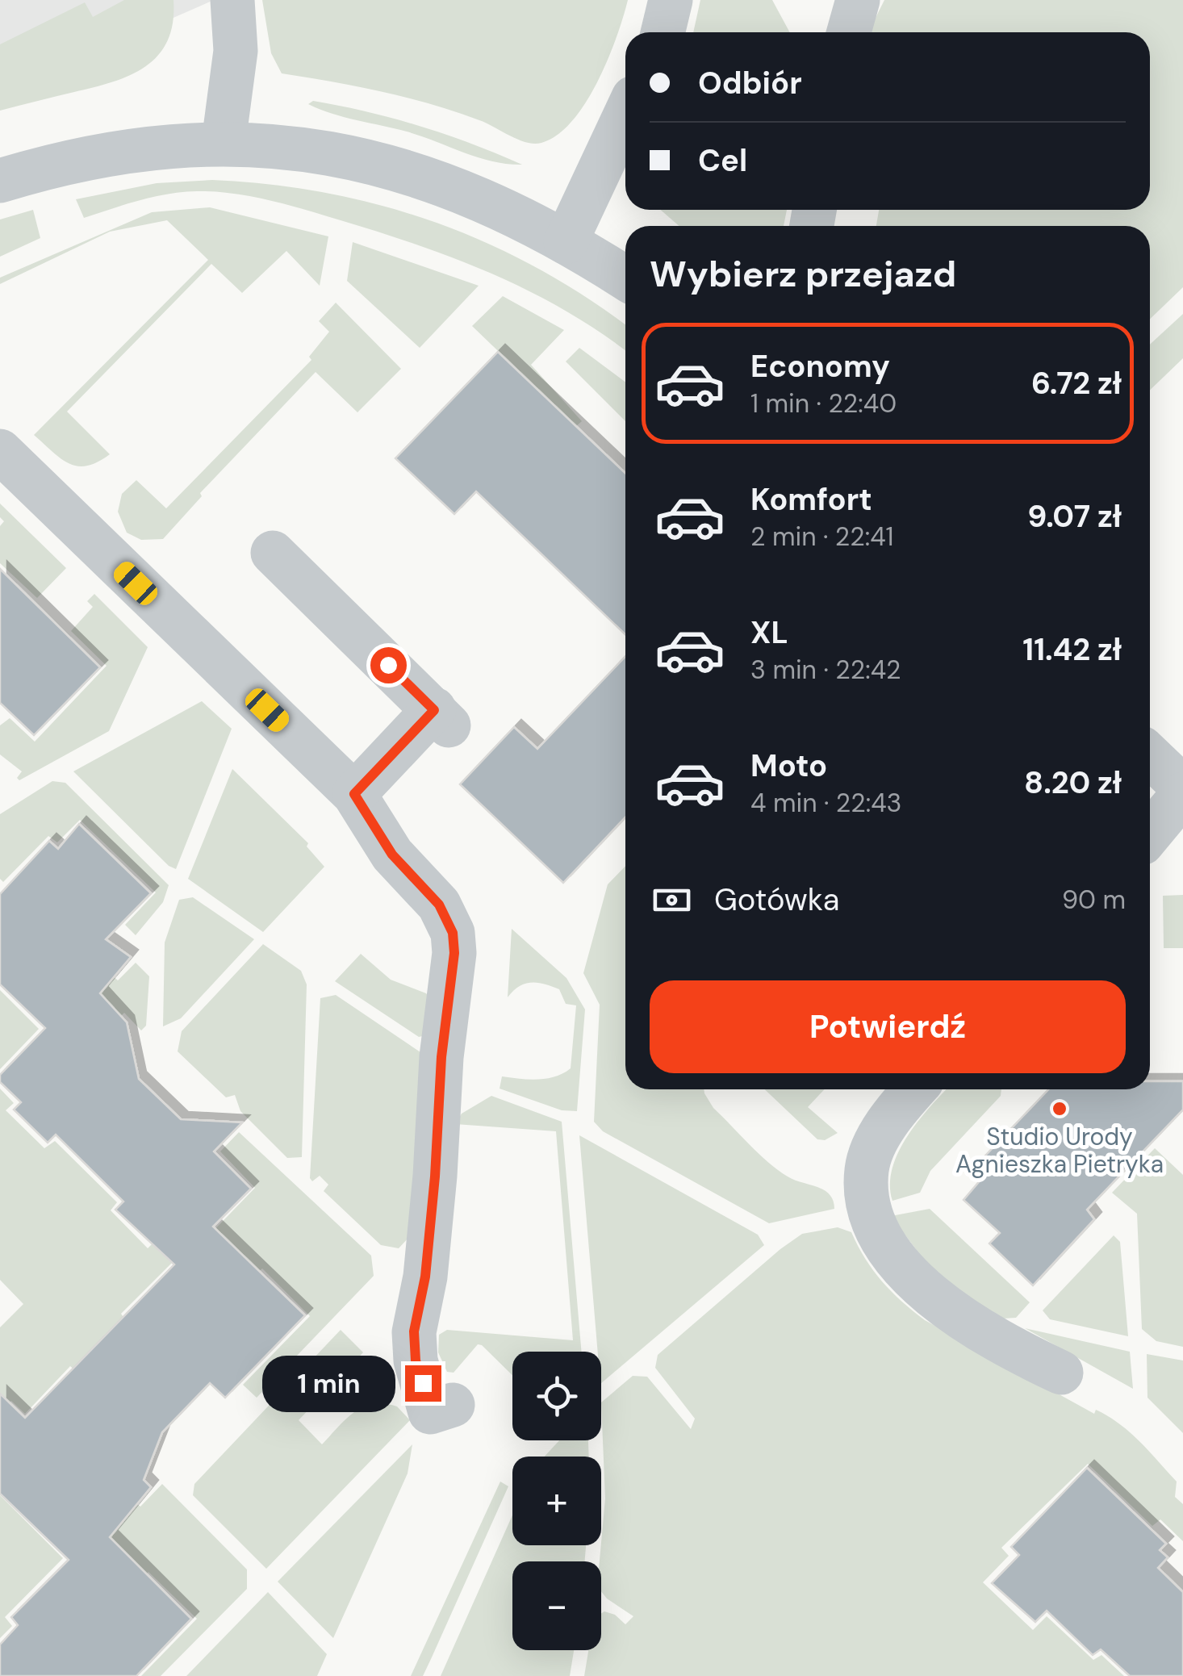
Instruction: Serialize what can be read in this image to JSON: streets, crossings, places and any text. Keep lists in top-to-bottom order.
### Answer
{
  "places": ["Studio Urody Agnieszka Pietryka"],
  "page": {
    "banner": ["Odbiór", "Cel"],
    "heading": "Wybierz przejazd",
    "list": [
      {
        "name": "Economy",
        "note": "1 min · 22:40",
        "value": "6.72 zł"
      },
      {
        "name": "Komfort",
        "note": "2 min · 22:41",
        "value": "9.07 zł"
      },
      {
        "name": "XL",
        "note": "3 min · 22:42",
        "value": "11.42 zł"
      },
      {
        "name": "Moto",
        "note": "4 min · 22:43",
        "value": "8.20 zł"
      }
    ],
    "pay": ["Gotówka", "90 m"],
    "buttons": "Potwierdź",
    "map_buttons": ["+", "−"],
    "bubble": "1 min"
  }
}
